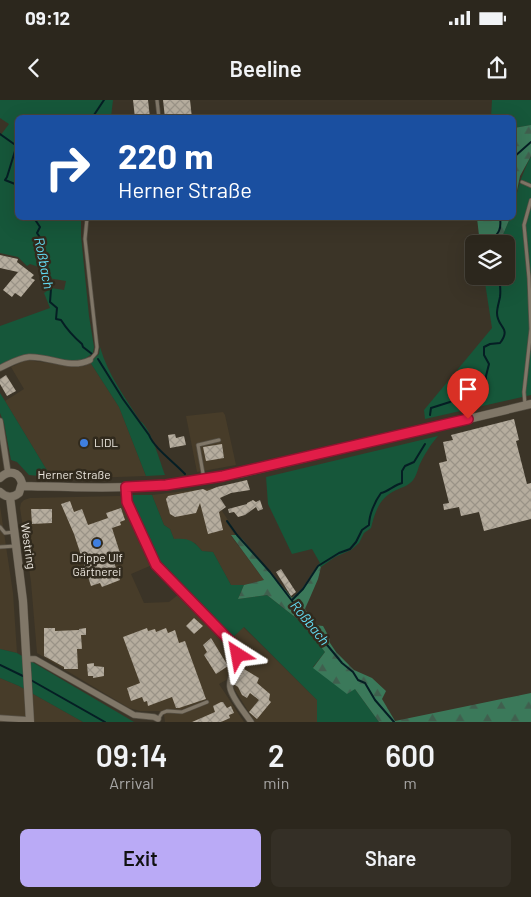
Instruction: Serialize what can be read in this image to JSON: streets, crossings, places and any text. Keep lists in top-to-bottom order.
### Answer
{
  "streets": {
    "main road": ["Herner Straße", "Westring"]
  },
  "water": ["Roßbach"],
  "places": ["LIDL", "Drippe Ulf Gärtnerei"],
  "page": {
    "status": "09:12",
    "header": "Beeline",
    "turn": ["220 m", "Herner Straße"],
    "eta": [
      "09:14",
      "Arrival",
      "2",
      "min",
      "600",
      "m"
    ],
    "buttons": ["Exit", "Share"]
  }
}
